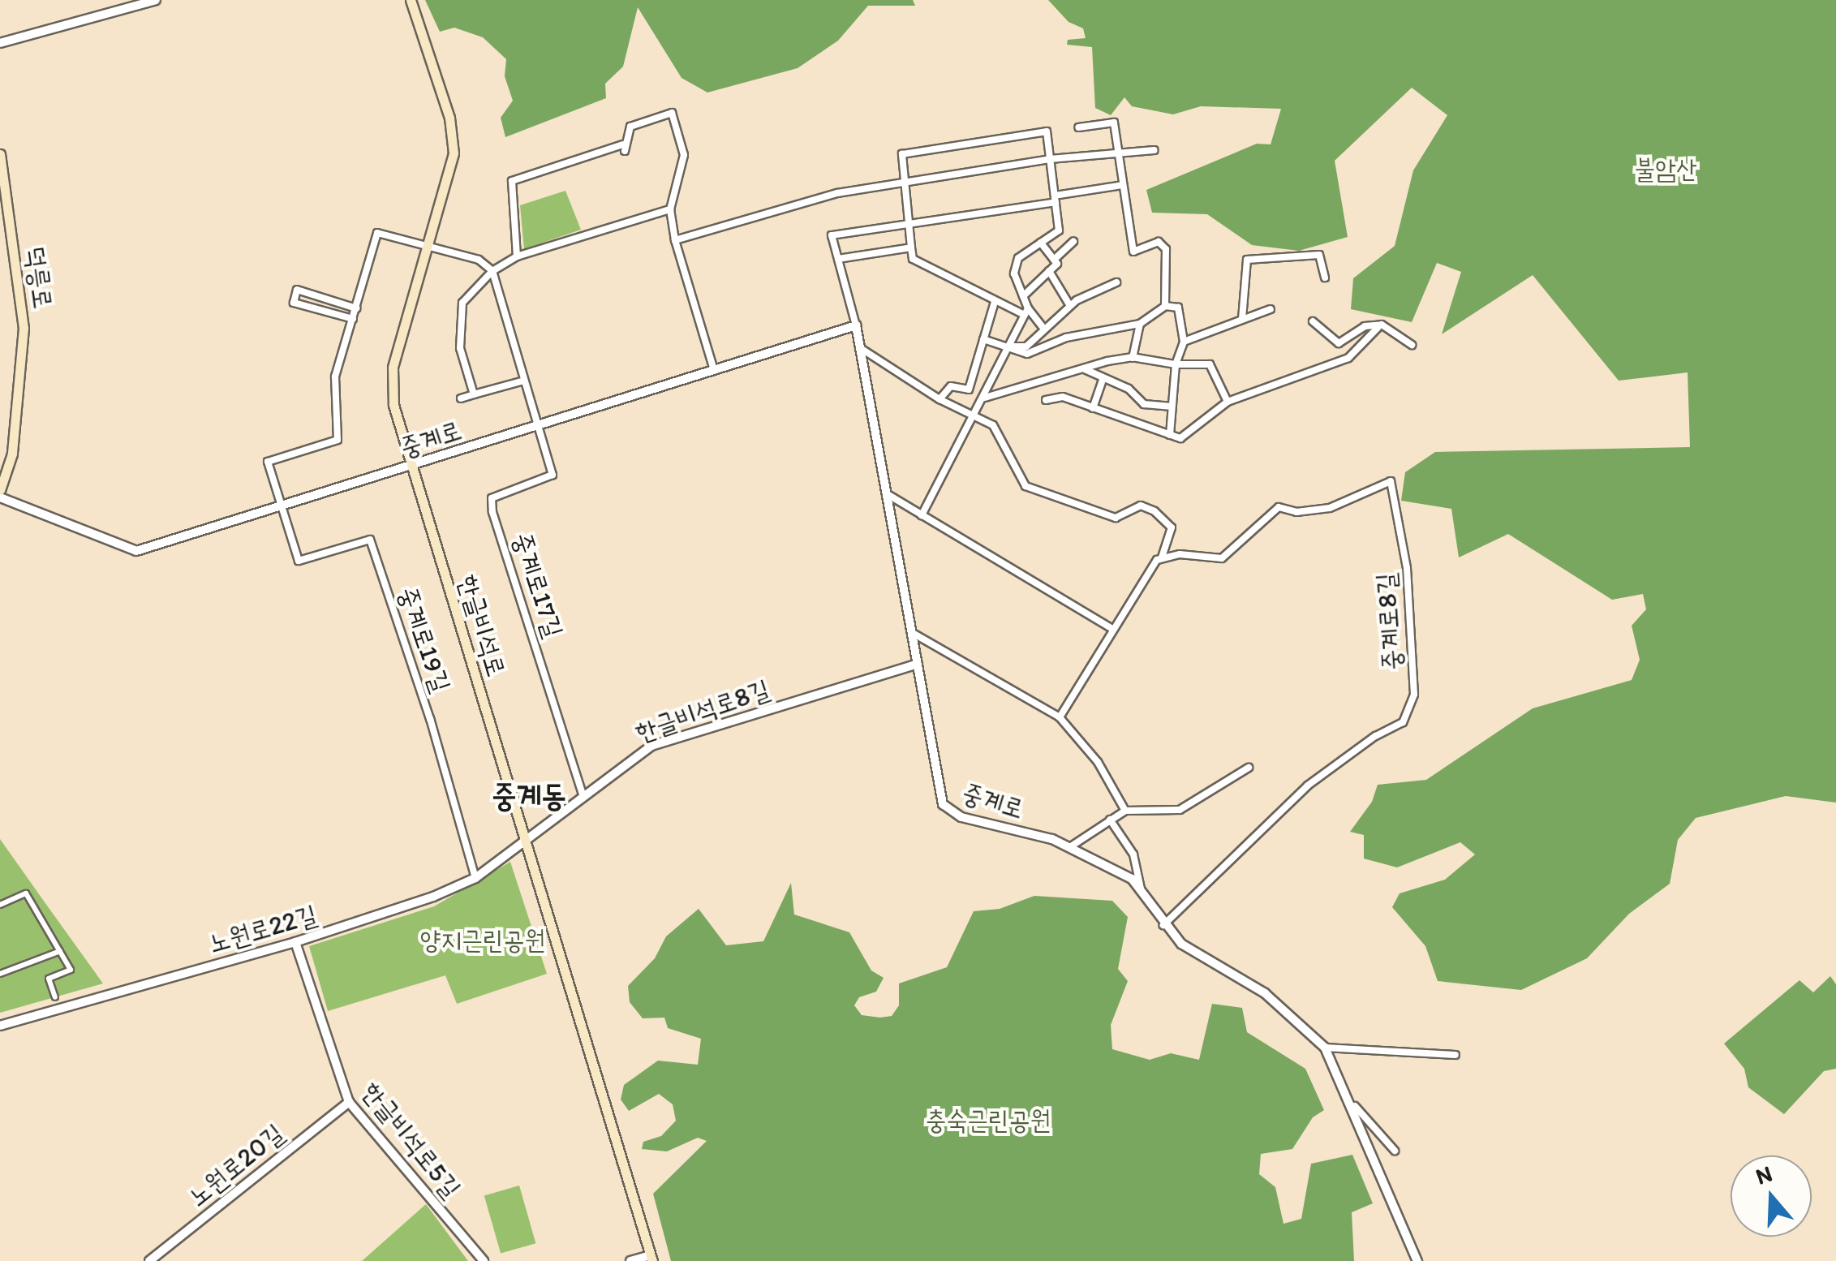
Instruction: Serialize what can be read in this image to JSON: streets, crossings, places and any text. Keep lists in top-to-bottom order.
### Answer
{
  "streets": {
    "main road": ["덕릉로", "한글비석로"],
    "street": [
      "중계로",
      "중계로17길",
      "중계로8길",
      "중계로19길",
      "한글비석로8길",
      "노원로22길",
      "한글비석로5길",
      "노원로20길"
    ]
  },
  "crossings": [
    ["중계로", "중계로17길"],
    ["중계로", "중계로8길"],
    ["중계로", "한글비석로"],
    ["중계로", "중계로19길"],
    ["중계로", "한글비석로8길"],
    ["중계로17길", "한글비석로8길"],
    ["한글비석로", "한글비석로8길"],
    ["한글비석로", "노원로22길"],
    ["중계로19길", "노원로22길"],
    ["한글비석로8길", "노원로22길"],
    ["노원로22길", "한글비석로5길"],
    ["한글비석로5길", "노원로20길"]
  ],
  "districts": ["중계동"],
  "parks": ["불암산", "양지근린공원", "충숙근린공원"],
  "north": "top"
}
